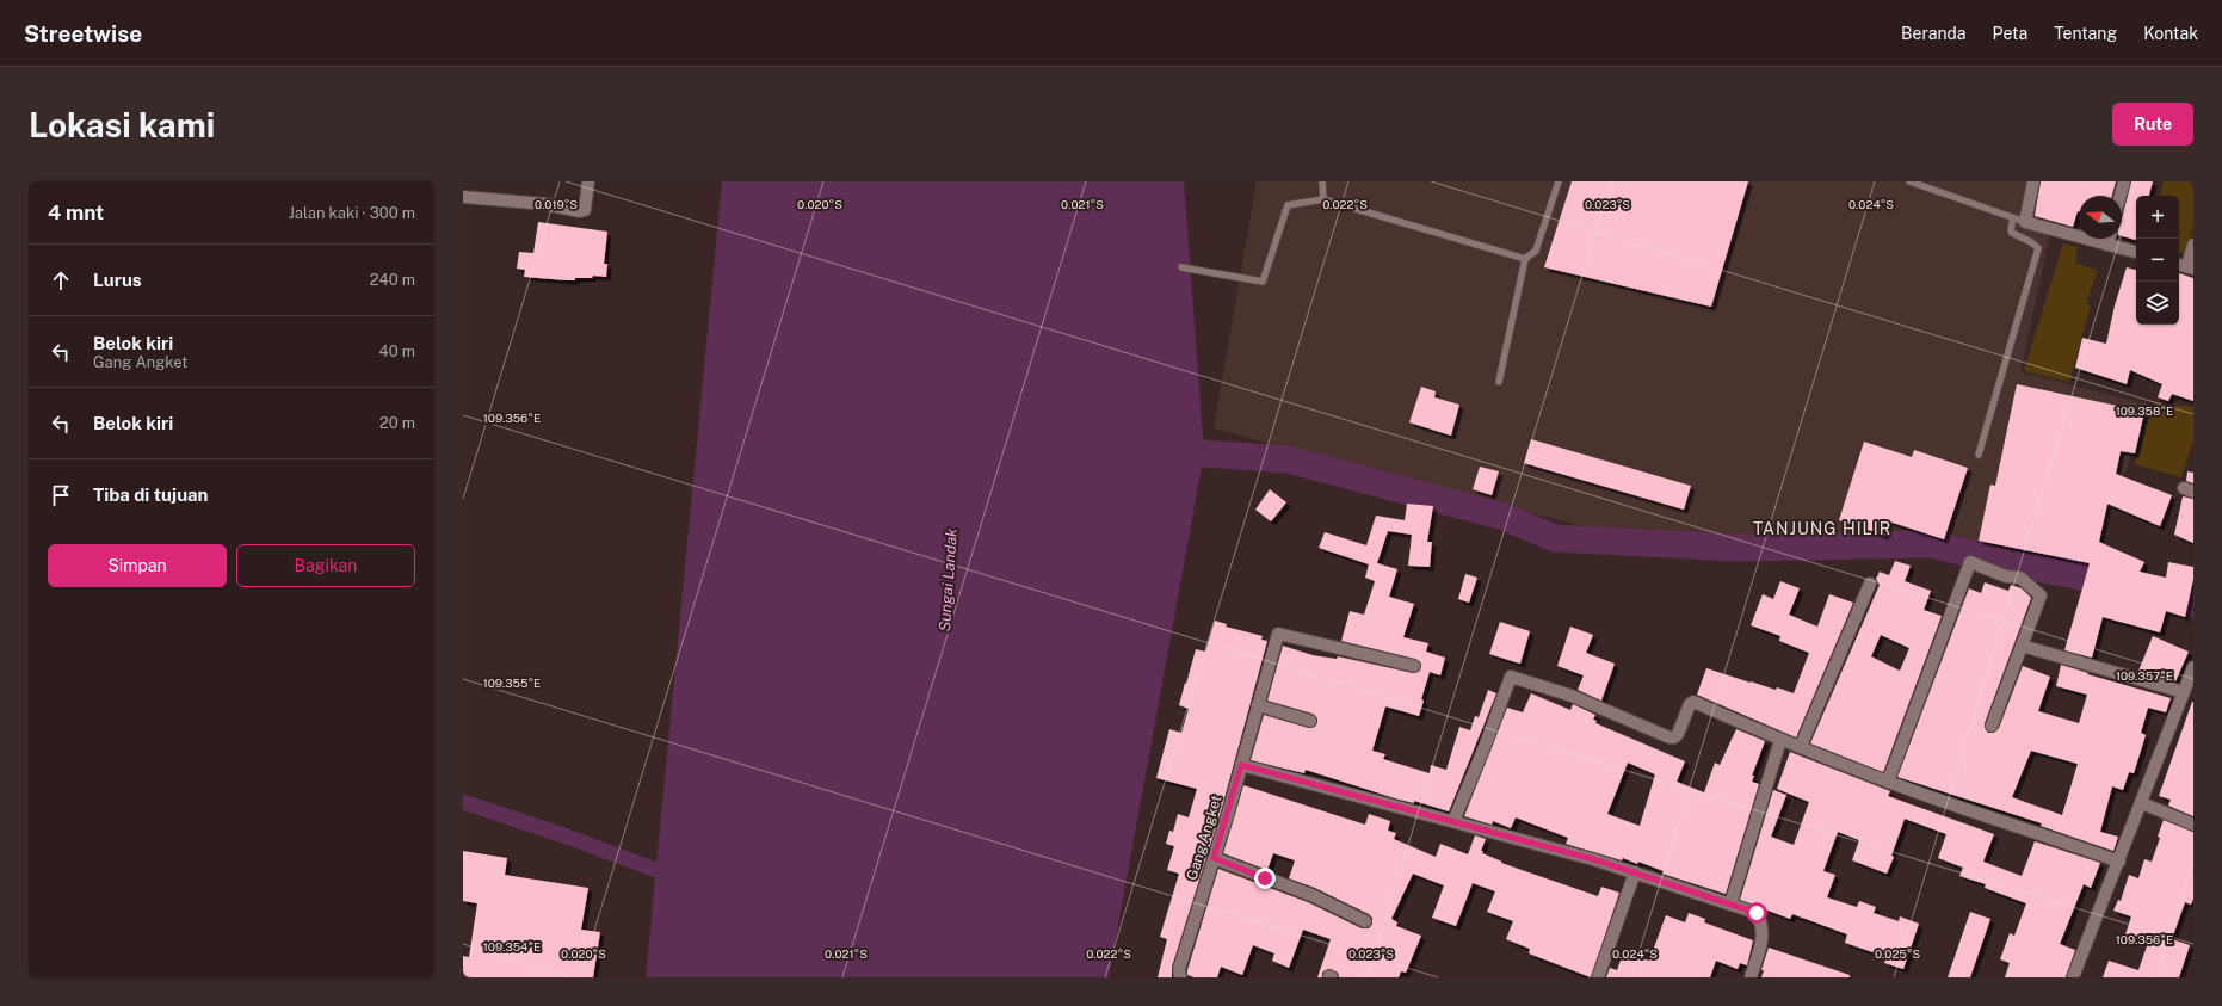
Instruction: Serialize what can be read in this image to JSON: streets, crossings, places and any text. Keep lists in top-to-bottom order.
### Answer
{
  "streets": {
    "street": ["Gang Angket"]
  },
  "districts": ["TANJUNG HILIR"],
  "water": ["Sungai Landak"],
  "north": "left",
  "page": {
    "header": "Streetwise",
    "nav": [
      "Beranda",
      "Peta",
      "Tentang",
      "Kontak"
    ],
    "buttons": [
      "Rute",
      ["Simpan", "Bagikan"]
    ],
    "title": "Lokasi kami",
    "heading": ["4 mnt", "Jalan kaki · 300 m"],
    "map_buttons": ["+", "−"],
    "list": [
      ["Lurus", "240 m"],
      ["Belok kiri", "Gang Angket", "40 m"],
      ["Belok kiri", "20 m"],
      "Tiba di tujuan"
    ]
  },
  "coordinates": [
    "0.019°S",
    "0.020°S",
    "0.021°S",
    "0.022°S",
    "0.023°S",
    "0.024°S",
    "109.358°E",
    "109.356°E",
    "109.357°E",
    "109.355°E",
    "109.354°E",
    "0.025°S"
  ]
}
